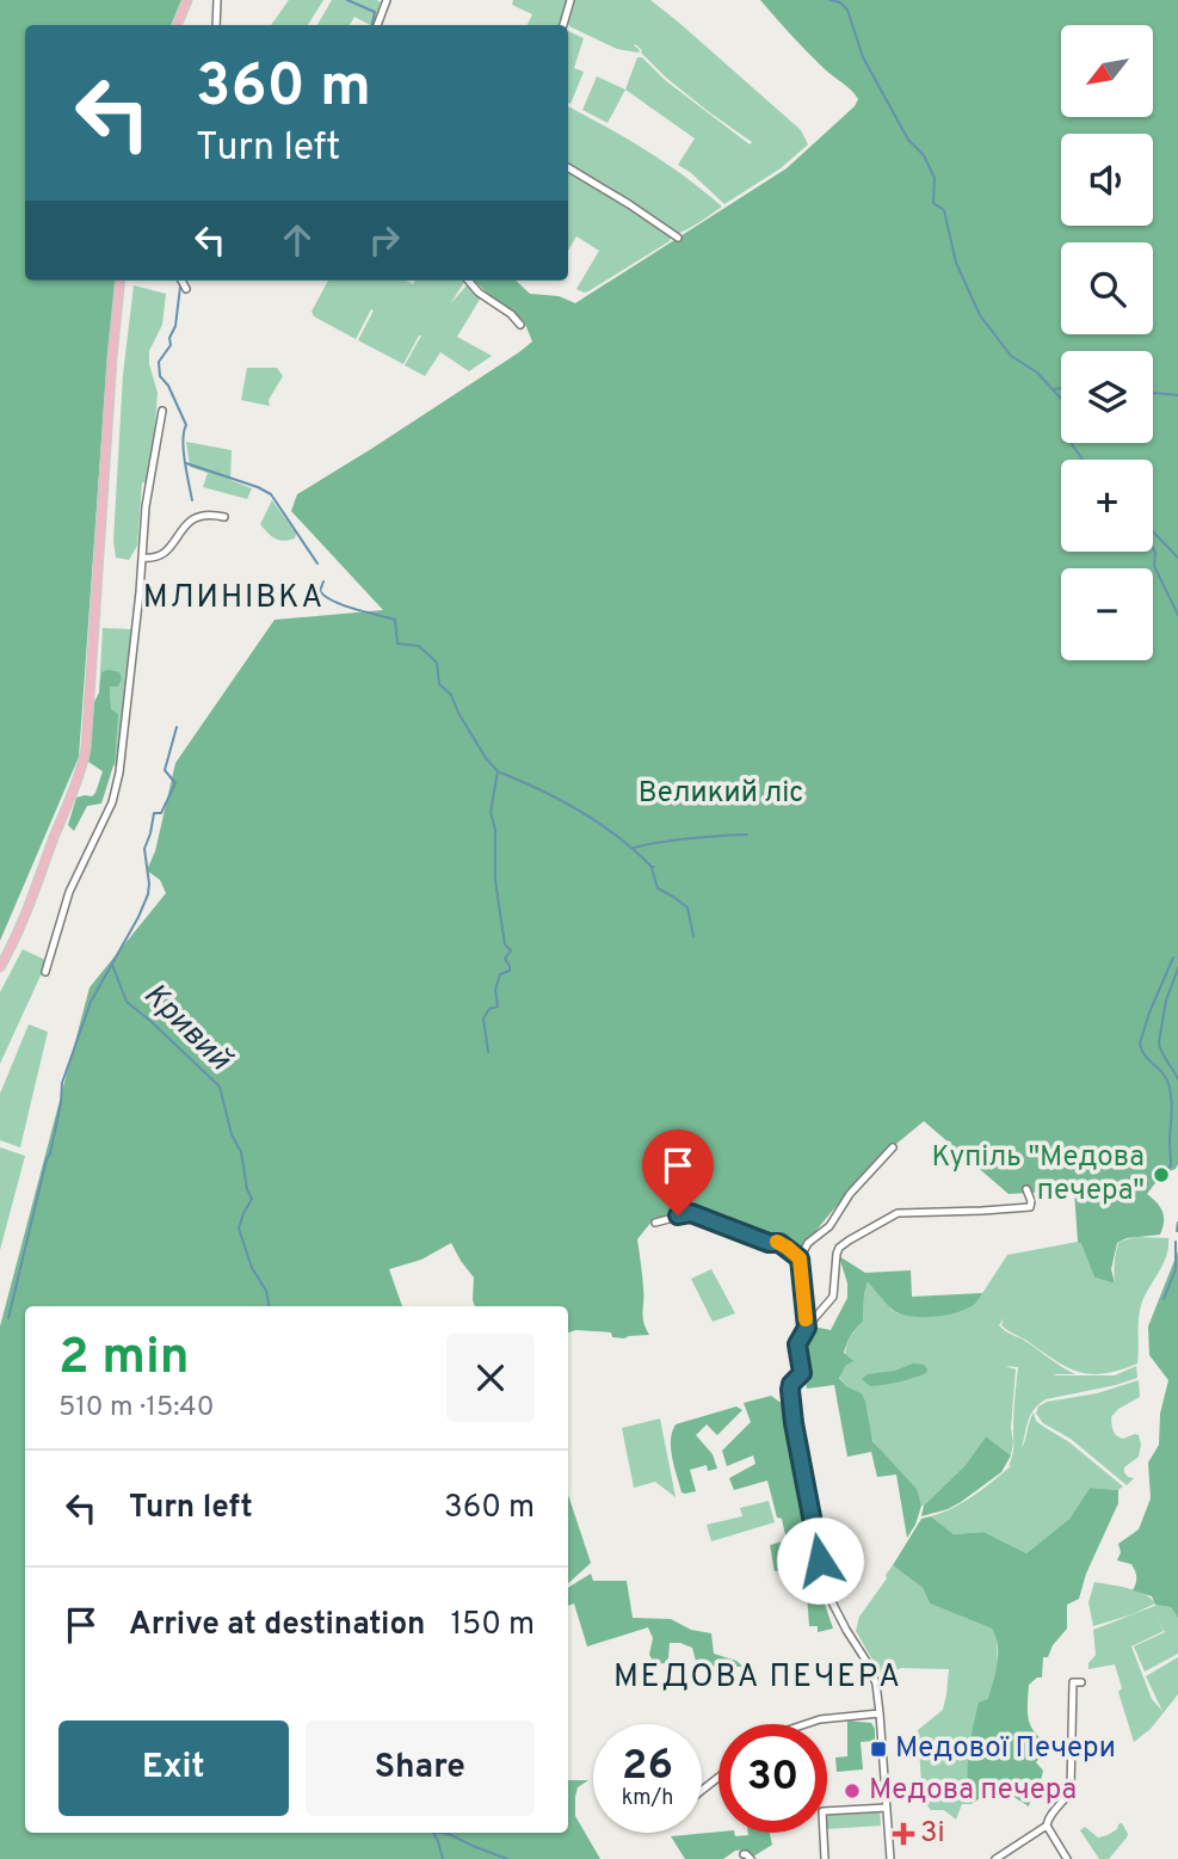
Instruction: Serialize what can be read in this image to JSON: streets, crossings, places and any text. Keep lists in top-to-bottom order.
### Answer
{
  "districts": ["МЛИНІВКА", "МЕДОВА ПЕЧЕРА"],
  "water": ["Кривий"],
  "parks": ["Великий ліс"],
  "places": {
    "other": ["Купіль \"Медова печера\"", "Медова печера"],
    "transit": ["Медової Печери"],
    "health": ["3і"]
  },
  "north": "bottom left",
  "page": {
    "map_buttons": ["+", "−"],
    "turn": ["360 m", "Turn left"],
    "heading": ["2 min", "510 m · 15:40"],
    "list": [
      {
        "name": "Turn left",
        "value": "360 m"
      },
      {
        "name": "Arrive at destination",
        "value": "150 m"
      }
    ],
    "buttons": ["Exit", "Share"],
    "speed": "26 km/h",
    "limit": "30"
  }
}
